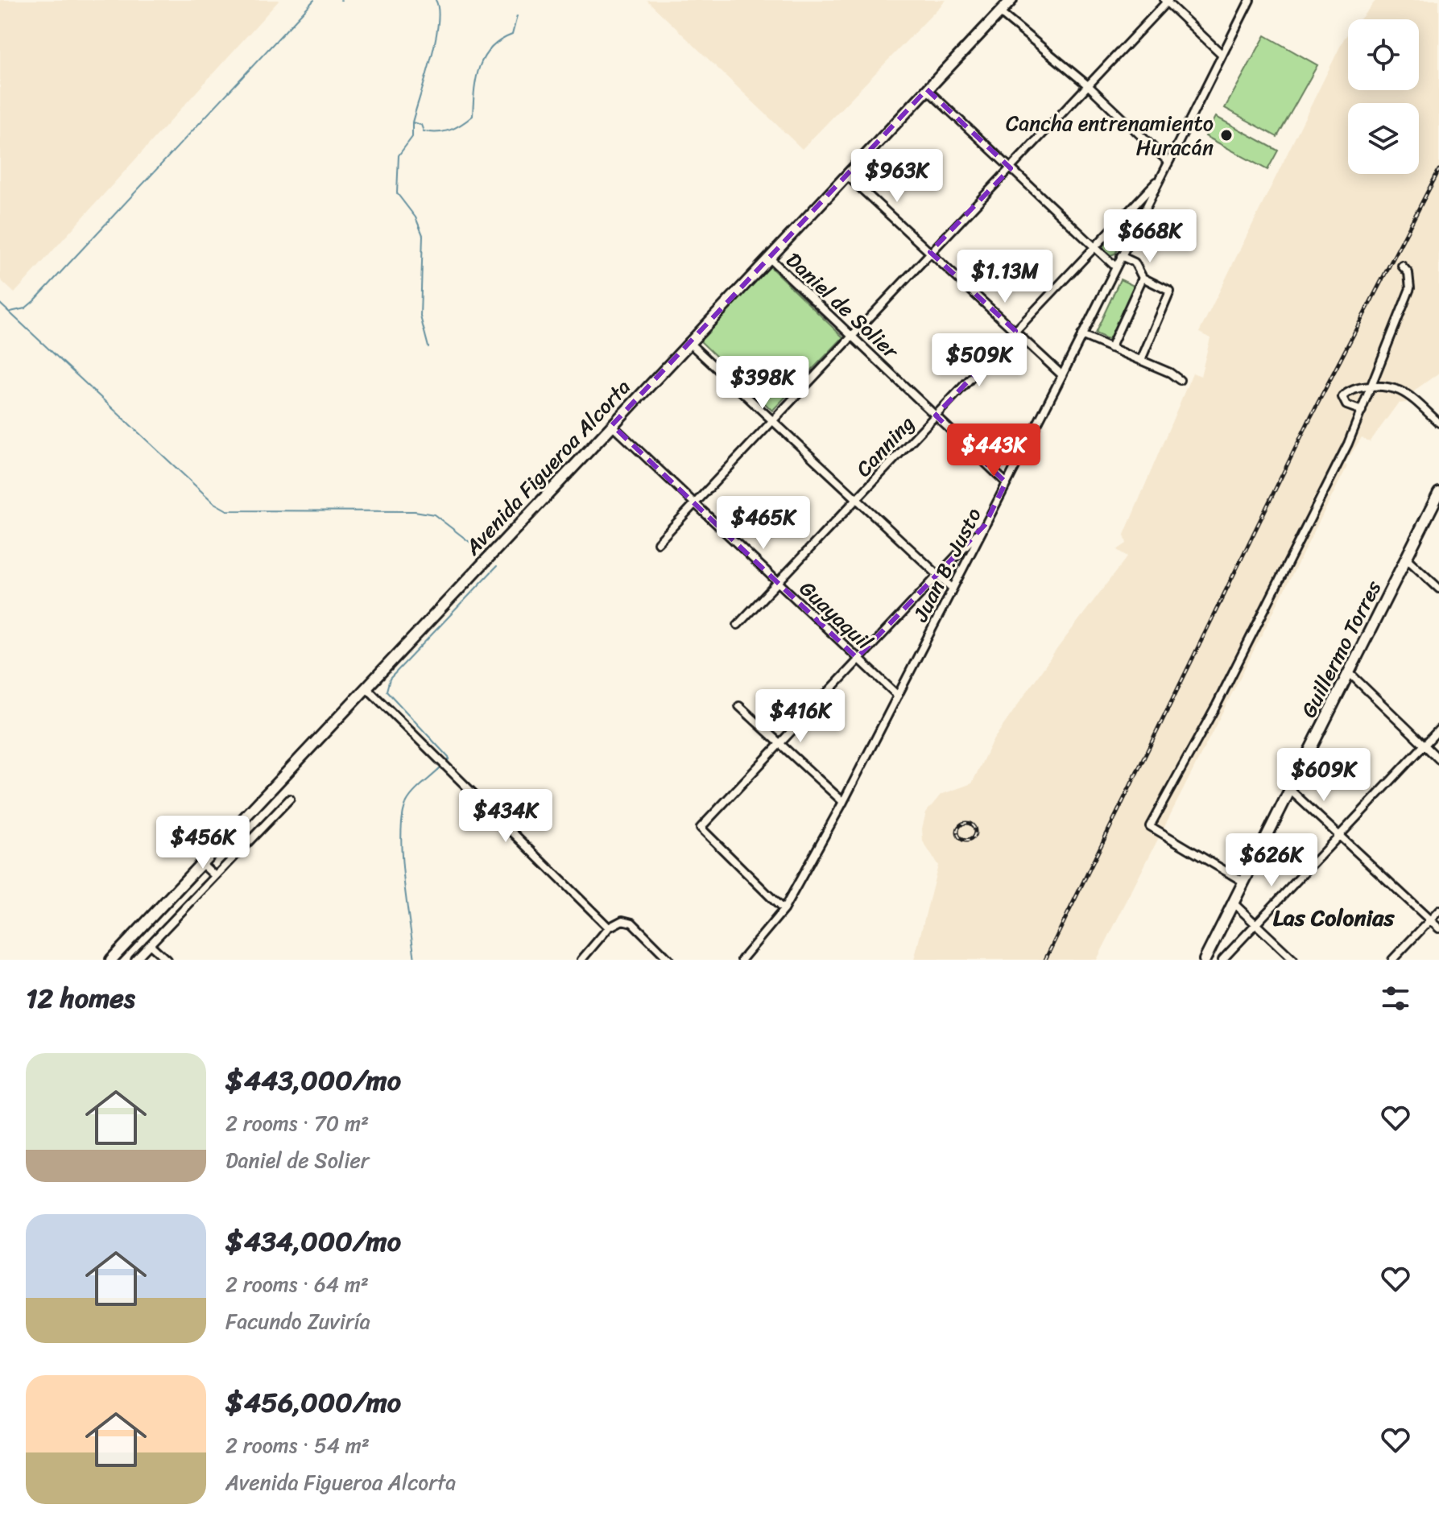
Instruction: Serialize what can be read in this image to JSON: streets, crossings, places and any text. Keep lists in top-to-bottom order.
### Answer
{
  "streets": {
    "main road": ["Avenida Figueroa Alcorta", "Guillermo Torres"],
    "street": [
      "Daniel de Solier",
      "Canning",
      "Juan B. Justo",
      "Guayaquil"
    ]
  },
  "crossings": [
    ["Daniel de Solier", "Canning"],
    ["Daniel de Solier", "Avenida Figueroa Alcorta"],
    ["Daniel de Solier", "Juan B. Justo"],
    ["Canning", "Juan B. Justo"],
    ["Canning", "Guayaquil"],
    ["Avenida Figueroa Alcorta", "Guayaquil"],
    ["Juan B. Justo", "Guayaquil"]
  ],
  "districts": ["Las Colonias"],
  "places": ["Cancha entrenamiento Huracán"],
  "page": {
    "price": [
      "$963K",
      "$668K",
      "$1.13M",
      "$509K",
      "$398K",
      "$443K",
      "$465K",
      "$416K",
      "$609K",
      "$434K",
      "$456K",
      "$626K"
    ],
    "heading": "12 homes",
    "list": [
      {
        "name": "$443,000/mo",
        "note": "2 rooms · 70 m² · Daniel de Solier"
      },
      {
        "name": "$434,000/mo",
        "note": "2 rooms · 64 m² · Facundo Zuviría"
      },
      {
        "name": "$456,000/mo",
        "note": "2 rooms · 54 m² · Avenida Figueroa Alcorta"
      }
    ]
  }
}
